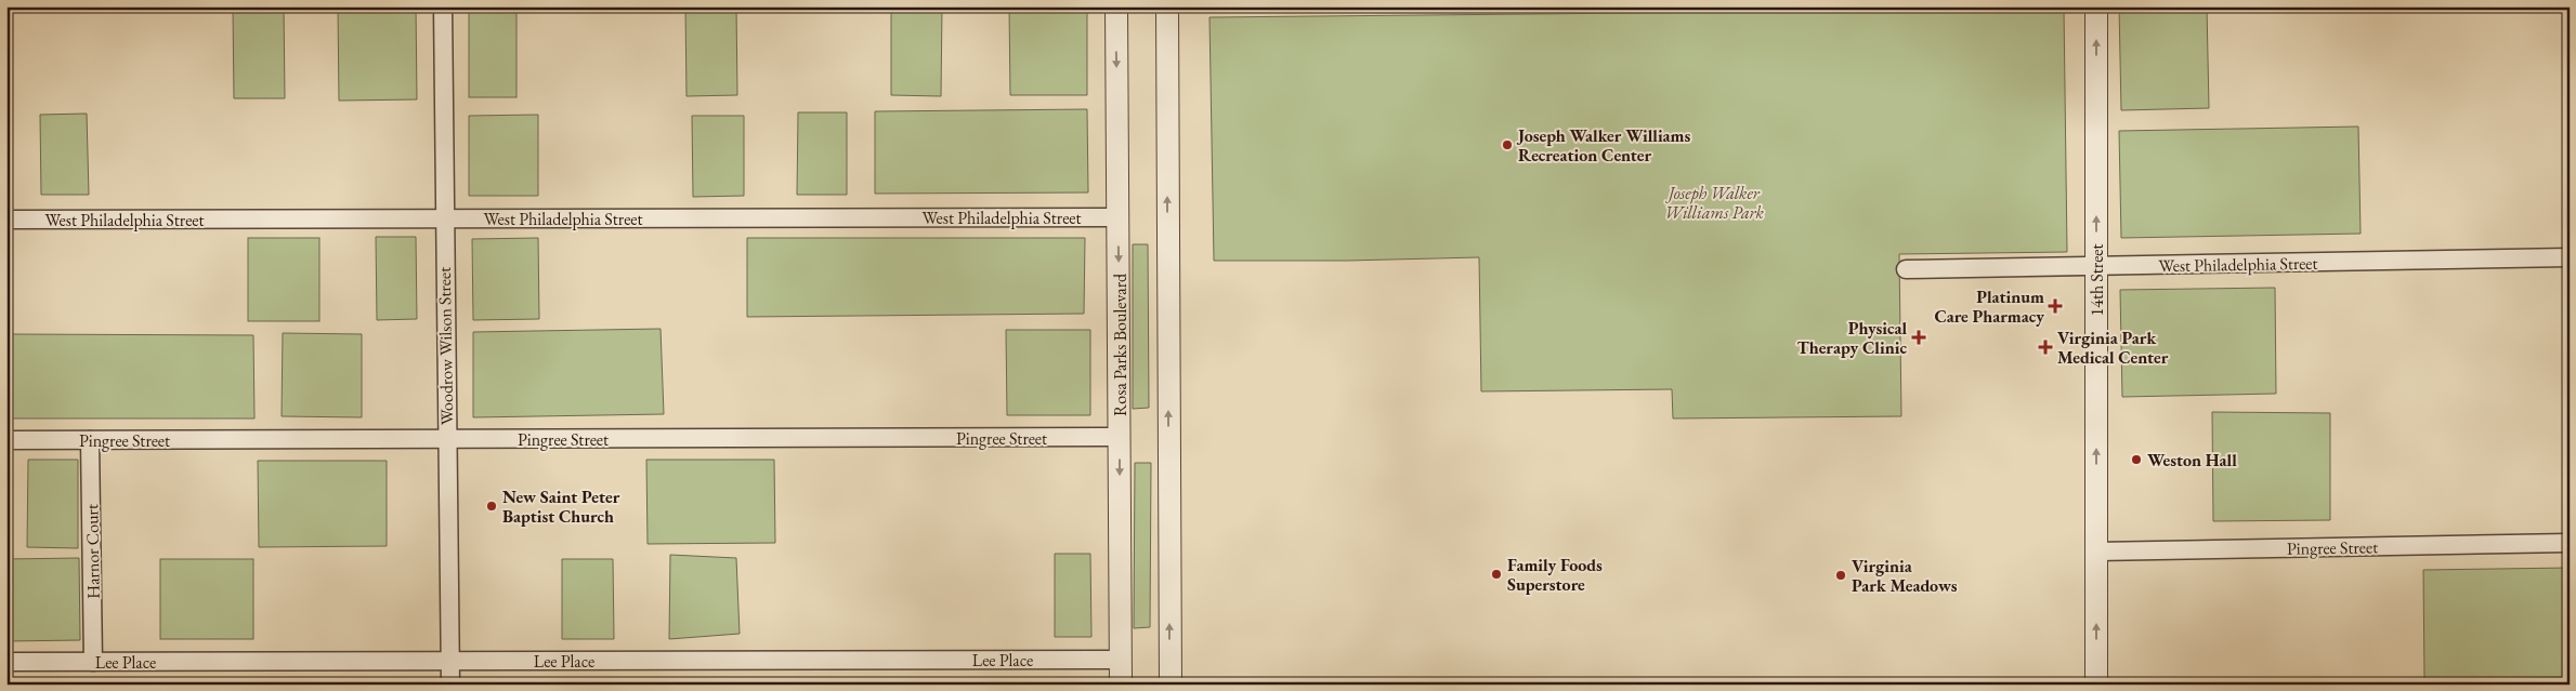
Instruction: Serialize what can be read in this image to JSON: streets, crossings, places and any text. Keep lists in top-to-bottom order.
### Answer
{
  "streets": {
    "street": [
      "West Philadelphia Street",
      "14th Street",
      "Rosa Parks Boulevard",
      "Woodrow Wilson Street",
      "Pingree Street",
      "Harnor Court",
      "Lee Place"
    ]
  },
  "crossings": [
    ["West Philadelphia Street", "14th Street"],
    ["West Philadelphia Street", "Rosa Parks Boulevard"],
    ["West Philadelphia Street", "Woodrow Wilson Street"],
    ["14th Street", "Pingree Street"],
    ["Rosa Parks Boulevard", "Pingree Street"],
    ["Rosa Parks Boulevard", "Lee Place"],
    ["Woodrow Wilson Street", "Pingree Street"],
    ["Woodrow Wilson Street", "Lee Place"],
    ["Pingree Street", "Harnor Court"],
    ["Harnor Court", "Lee Place"]
  ],
  "one_way": ["14th Street"],
  "parks": ["Joseph Walker Williams Park"],
  "places": {
    "other": [
      "Joseph Walker Williams Recreation Center",
      "Weston Hall",
      "New Saint Peter Baptist Church",
      "Family Foods Superstore",
      "Virginia Park Meadows"
    ],
    "health": ["Platinum Care Pharmacy", "Physical Therapy Clinic", "Virginia Park Medical Center"]
  }
}
